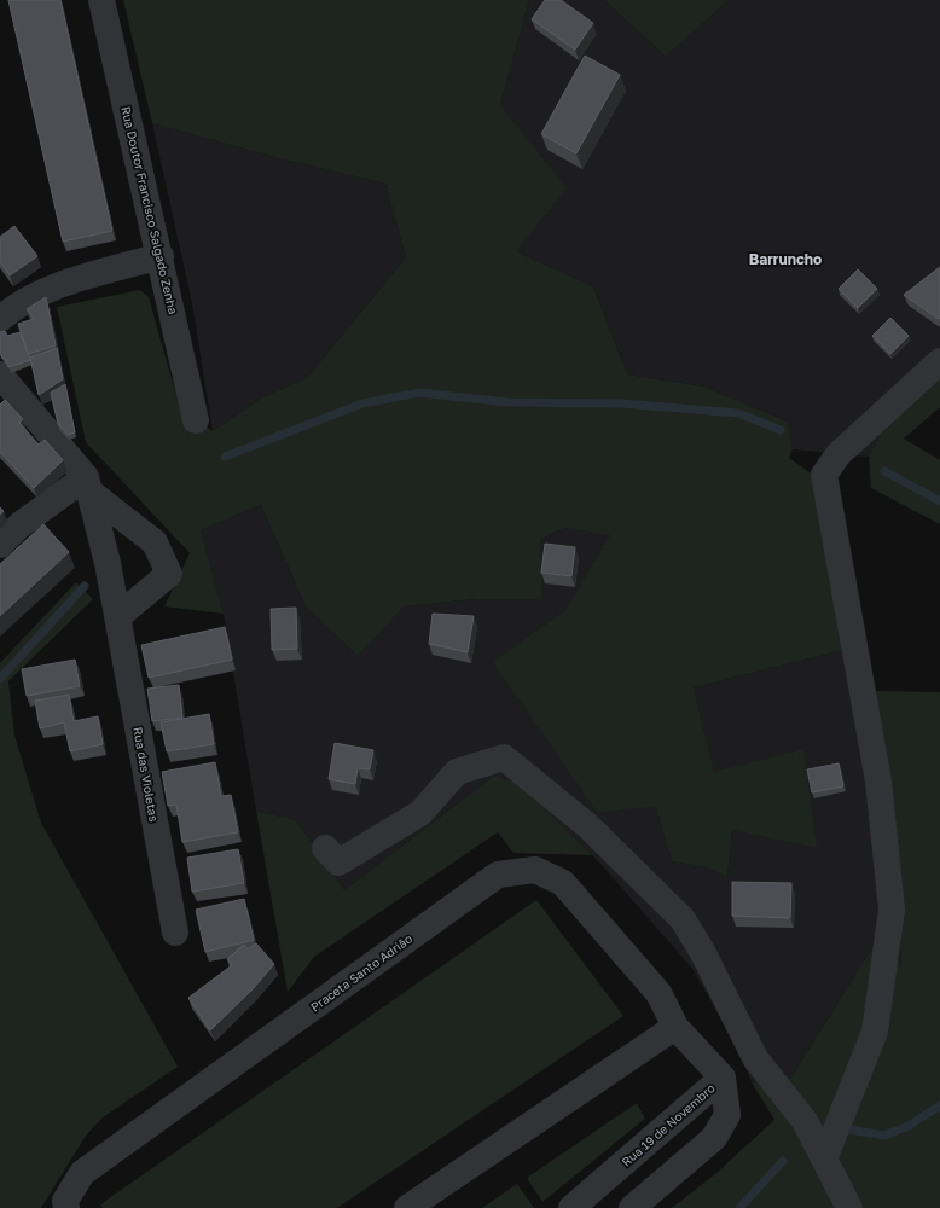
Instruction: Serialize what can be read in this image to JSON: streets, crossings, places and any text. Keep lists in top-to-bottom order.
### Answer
{
  "streets": {
    "street": [
      "Rua Doutor Francisco Salgado Zenha",
      "Rua das Violetas",
      "Praceta Santo Adrião",
      "Rua 19 de Novembro"
    ]
  },
  "crossings": [
    ["Praceta Santo Adrião", "Rua 19 de Novembro"]
  ],
  "districts": ["Barruncho"]
}
